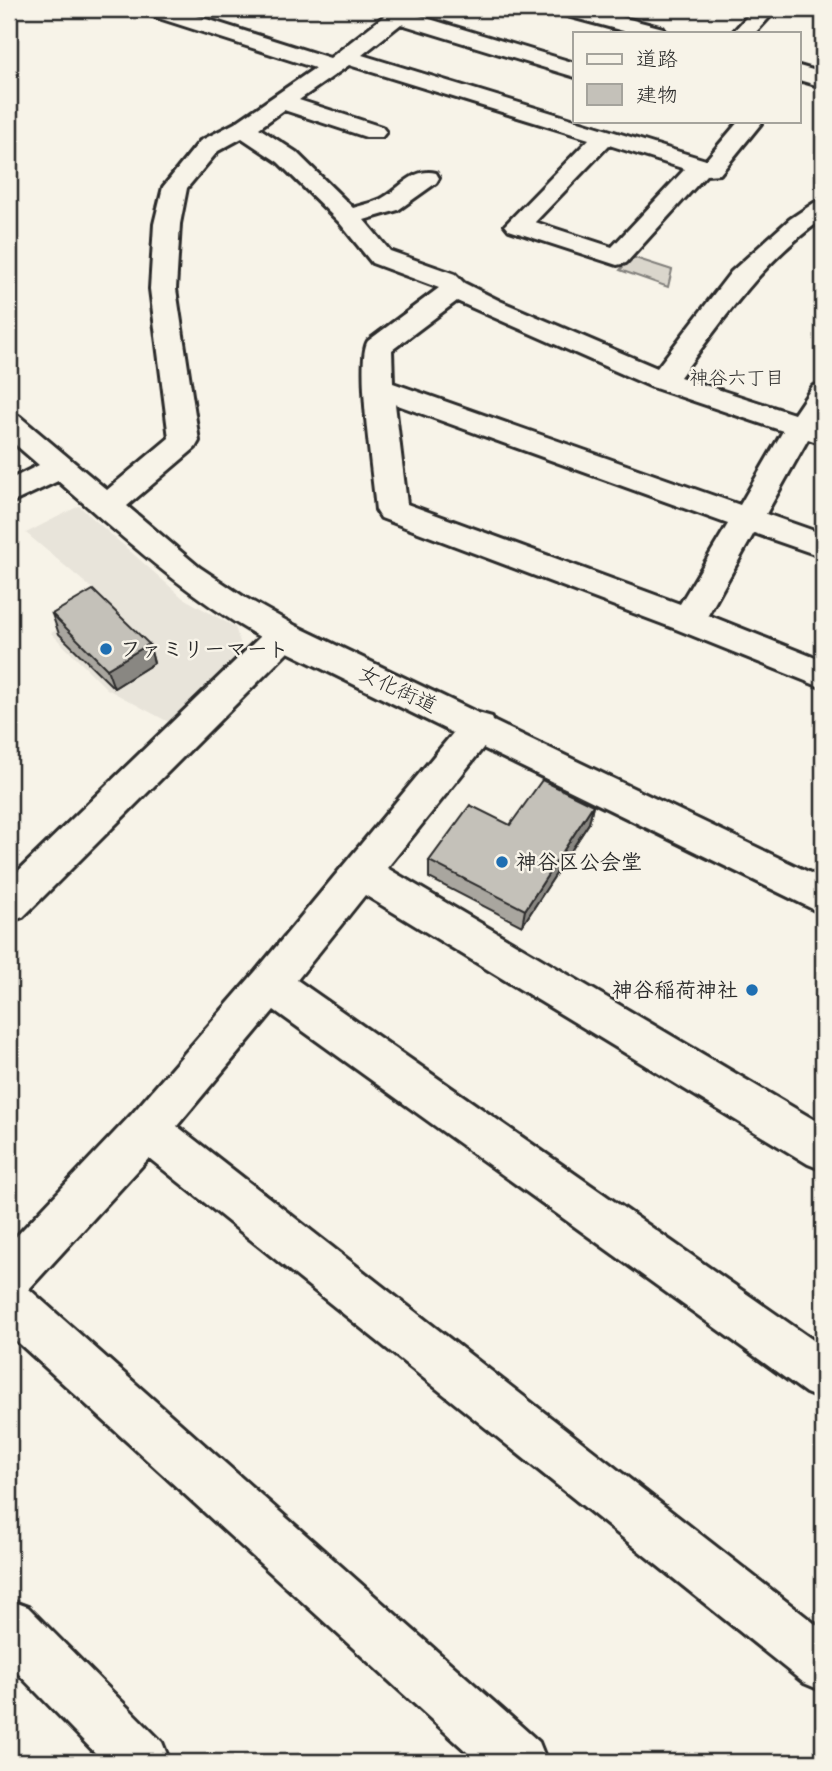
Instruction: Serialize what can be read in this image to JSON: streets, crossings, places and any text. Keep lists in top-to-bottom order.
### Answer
{
  "streets": {
    "street": ["女化街道"]
  },
  "districts": ["神谷六丁目"],
  "places": ["ファミリーマート", "神谷区公会堂", "神谷稲荷神社"],
  "legend": ["道路", "建物"]
}
